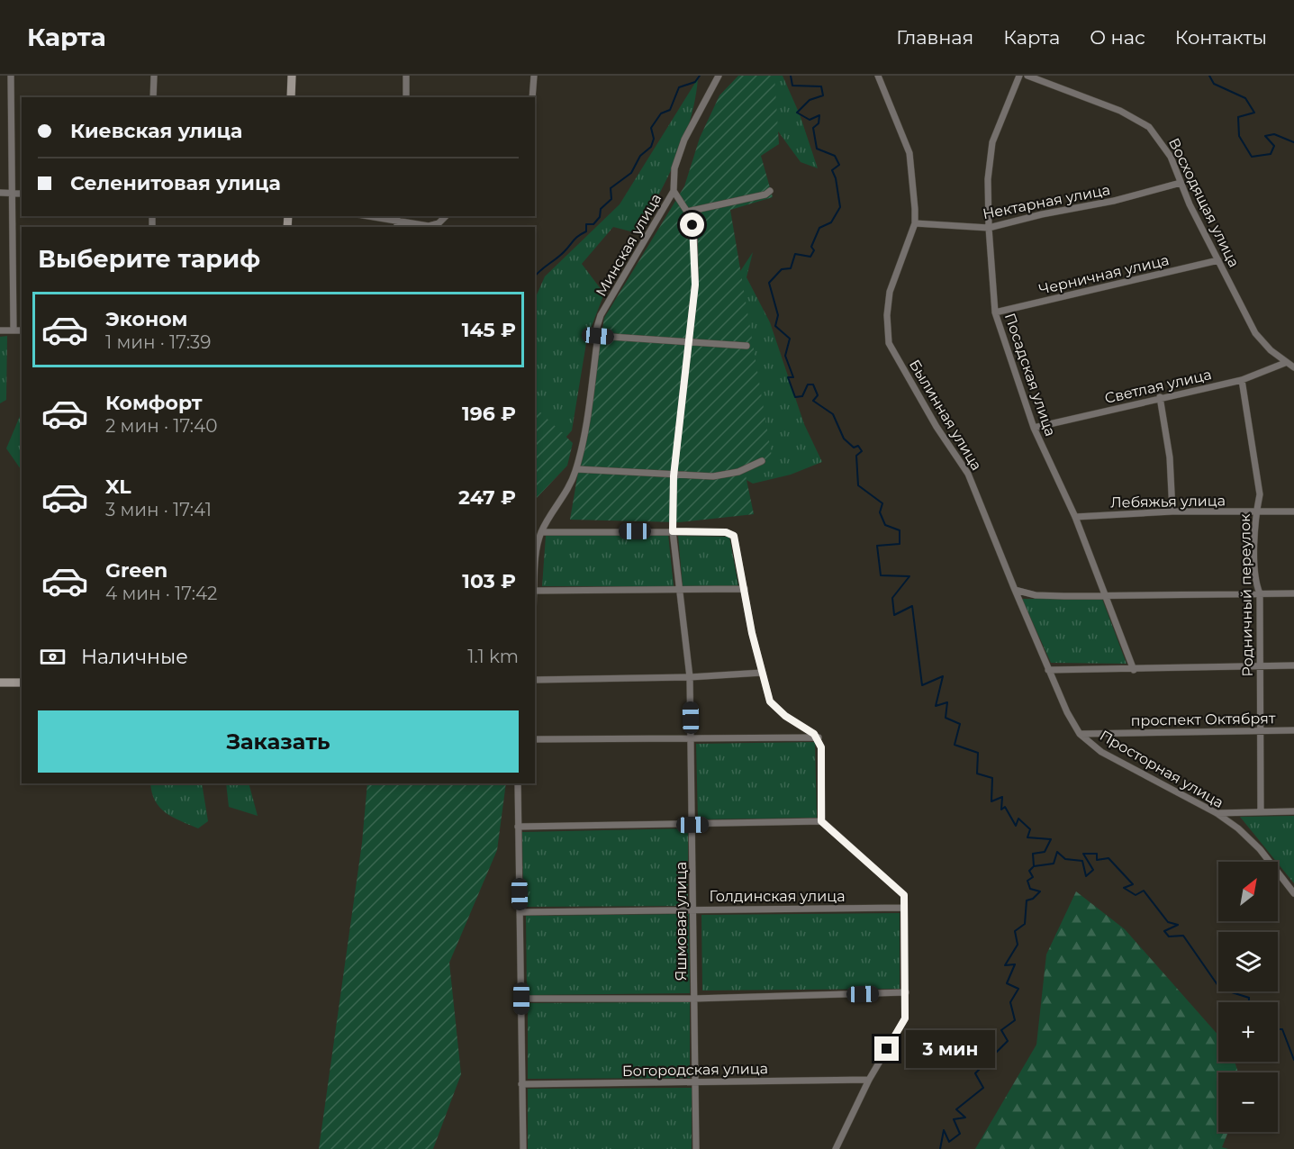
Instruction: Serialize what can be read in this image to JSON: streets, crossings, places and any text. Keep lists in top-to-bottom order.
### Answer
{
  "streets": {
    "street": [
      "Нектарная улица",
      "Восходящая улица",
      "Минская улица",
      "Черничная улица",
      "Посадская улица",
      "Светлая улица",
      "Былинная улица",
      "Лебяжья улица",
      "Родничный переулок",
      "проспект Октябрят",
      "Просторная улица",
      "Голдинская улица",
      "Яшмовая улица",
      "Богородская улица"
    ]
  },
  "crossings": [
    ["Нектарная улица", "Восходящая улица"],
    ["Нектарная улица", "Посадская улица"],
    ["Нектарная улица", "Былинная улица"],
    ["Восходящая улица", "Черничная улица"],
    ["Восходящая улица", "Светлая улица"],
    ["Минская улица", "Яшмовая улица"],
    ["Черничная улица", "Посадская улица"],
    ["Посадская улица", "Светлая улица"],
    ["Посадская улица", "Лебяжья улица"],
    ["Светлая улица", "Родничный переулок"],
    ["Былинная улица", "Просторная улица"],
    ["Лебяжья улица", "Родничный переулок"],
    ["Родничный переулок", "проспект Октябрят"],
    ["проспект Октябрят", "Просторная улица"],
    ["Голдинская улица", "Яшмовая улица"],
    ["Яшмовая улица", "Богородская улица"]
  ],
  "north": "top right",
  "page": {
    "header": "Карта",
    "nav": [
      "Главная",
      "Карта",
      "О нас",
      "Контакты"
    ],
    "banner": ["Киевская улица", "Селенитовая улица"],
    "heading": "Выберите тариф",
    "list": [
      {
        "name": "Эконом",
        "note": "1 мин · 17:39",
        "value": "145 ₽"
      },
      {
        "name": "Комфорт",
        "note": "2 мин · 17:40",
        "value": "196 ₽"
      },
      {
        "name": "XL",
        "note": "3 мин · 17:41",
        "value": "247 ₽"
      },
      {
        "name": "Green",
        "note": "4 мин · 17:42",
        "value": "103 ₽"
      }
    ],
    "pay": ["Наличные", "1.1 km"],
    "buttons": "Заказать",
    "map_buttons": ["+", "−"],
    "bubble": "3 мин"
  }
}
